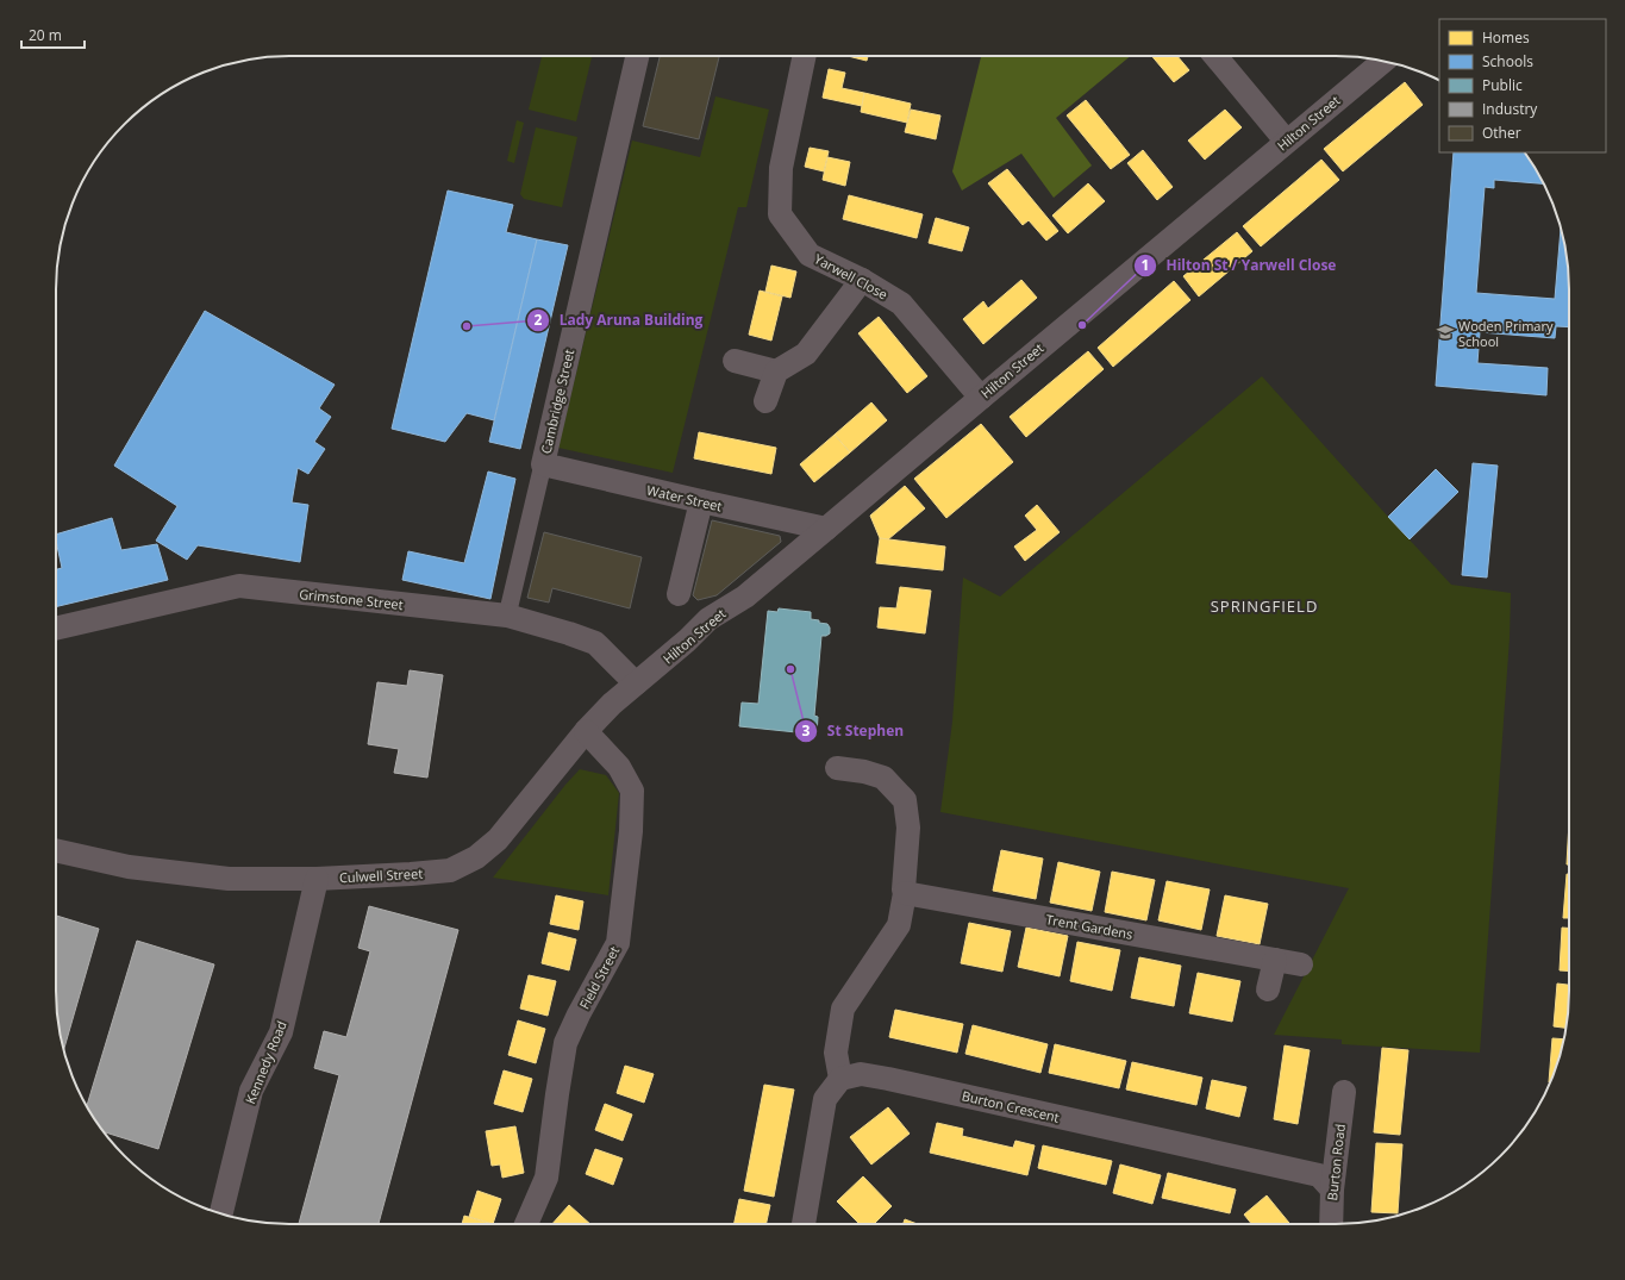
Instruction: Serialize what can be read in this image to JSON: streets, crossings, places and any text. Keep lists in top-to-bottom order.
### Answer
{
  "streets": {
    "street": [
      "Hilton Street",
      "Yarwell Close",
      "Cambridge Street",
      "Water Street",
      "Grimstone Street",
      "Culwell Street",
      "Trent Gardens",
      "Field Street",
      "Kennedy Road",
      "Burton Crescent",
      "Burton Road"
    ]
  },
  "crossings": [
    ["Hilton Street", "Yarwell Close"],
    ["Hilton Street", "Water Street"],
    ["Hilton Street", "Grimstone Street"],
    ["Hilton Street", "Culwell Street"],
    ["Cambridge Street", "Water Street"],
    ["Cambridge Street", "Grimstone Street"],
    ["Grimstone Street", "Culwell Street"],
    ["Culwell Street", "Field Street"],
    ["Culwell Street", "Kennedy Road"],
    ["Burton Crescent", "Burton Road"]
  ],
  "districts": ["SPRINGFIELD"],
  "places": {
    "other": ["Hilton St / Yarwell Close", "Lady Aruna Building", "St Stephen"],
    "school or university": ["Woden Primary School"]
  },
  "legend": [
    "Homes",
    "Schools",
    "Public",
    "Industry",
    "Other"
  ],
  "scale_bar": "20 m"
}
